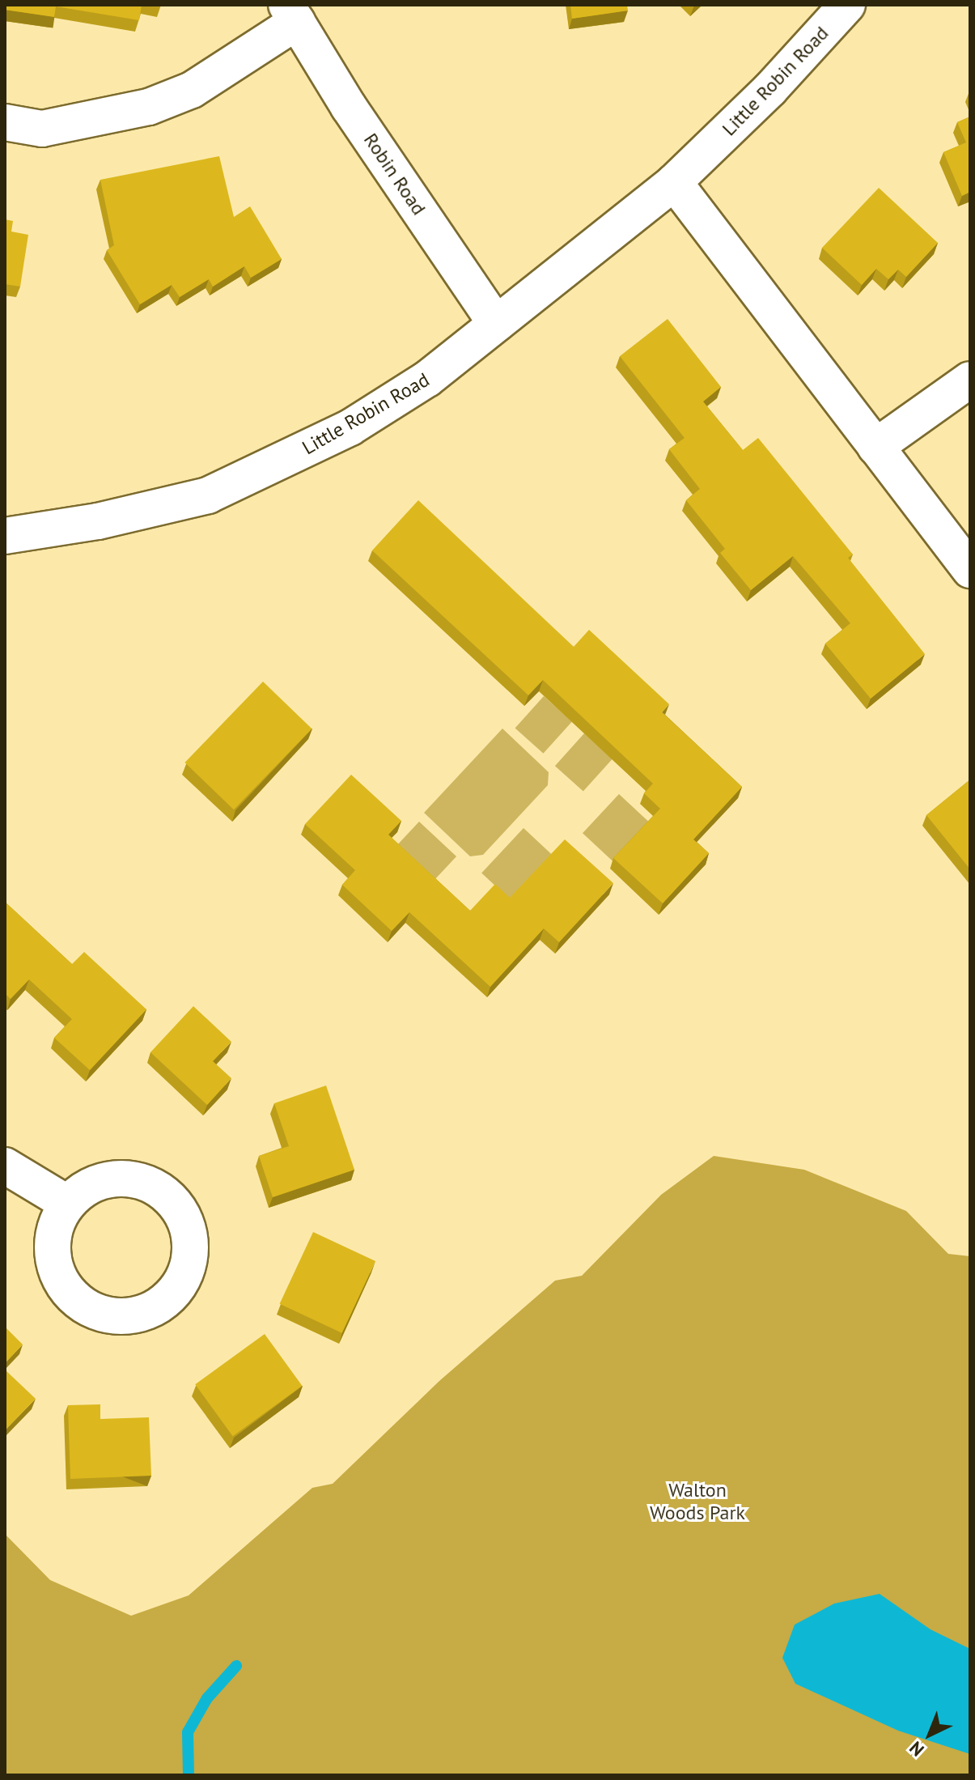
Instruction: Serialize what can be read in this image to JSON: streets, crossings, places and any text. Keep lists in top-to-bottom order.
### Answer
{
  "streets": {
    "street": ["Little Robin Road", "Robin Road"]
  },
  "crossings": [
    ["Little Robin Road", "Robin Road"]
  ],
  "parks": ["Walton Woods Park"],
  "north": "bottom left"
}
